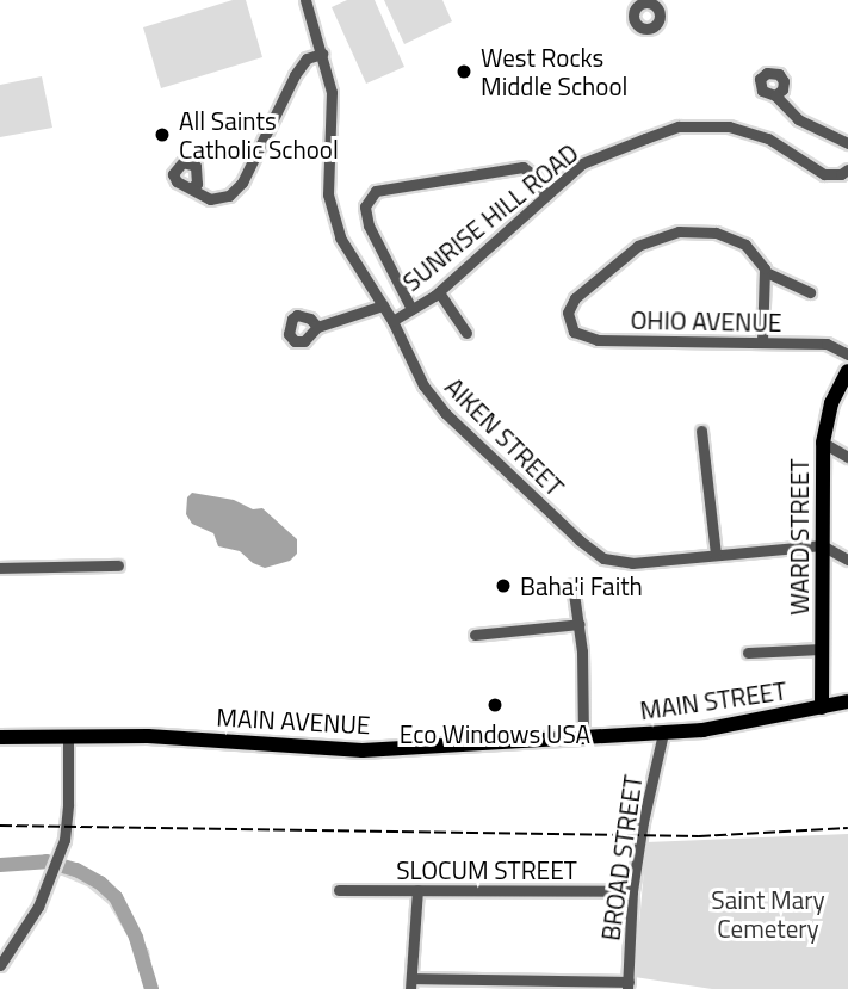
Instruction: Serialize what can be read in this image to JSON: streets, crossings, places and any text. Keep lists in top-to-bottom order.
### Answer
{
  "streets": {
    "main road": ["WARD STREET", "MAIN STREET", "MAIN AVENUE"],
    "street": [
      "SUNRISE HILL ROAD",
      "OHIO AVENUE",
      "AIKEN STREET",
      "BROAD STREET",
      "SLOCUM STREET"
    ]
  },
  "crossings": [
    ["SUNRISE HILL ROAD", "AIKEN STREET"],
    ["AIKEN STREET", "WARD STREET"],
    ["WARD STREET", "MAIN STREET"],
    ["MAIN STREET", "MAIN AVENUE"],
    ["MAIN STREET", "BROAD STREET"],
    ["BROAD STREET", "SLOCUM STREET"]
  ],
  "parks": ["Saint Mary Cemetery"],
  "places": [
    "West Rocks Middle School",
    "All Saints Catholic School",
    "Baha'i Faith",
    "Eco Windows USA"
  ]
}
